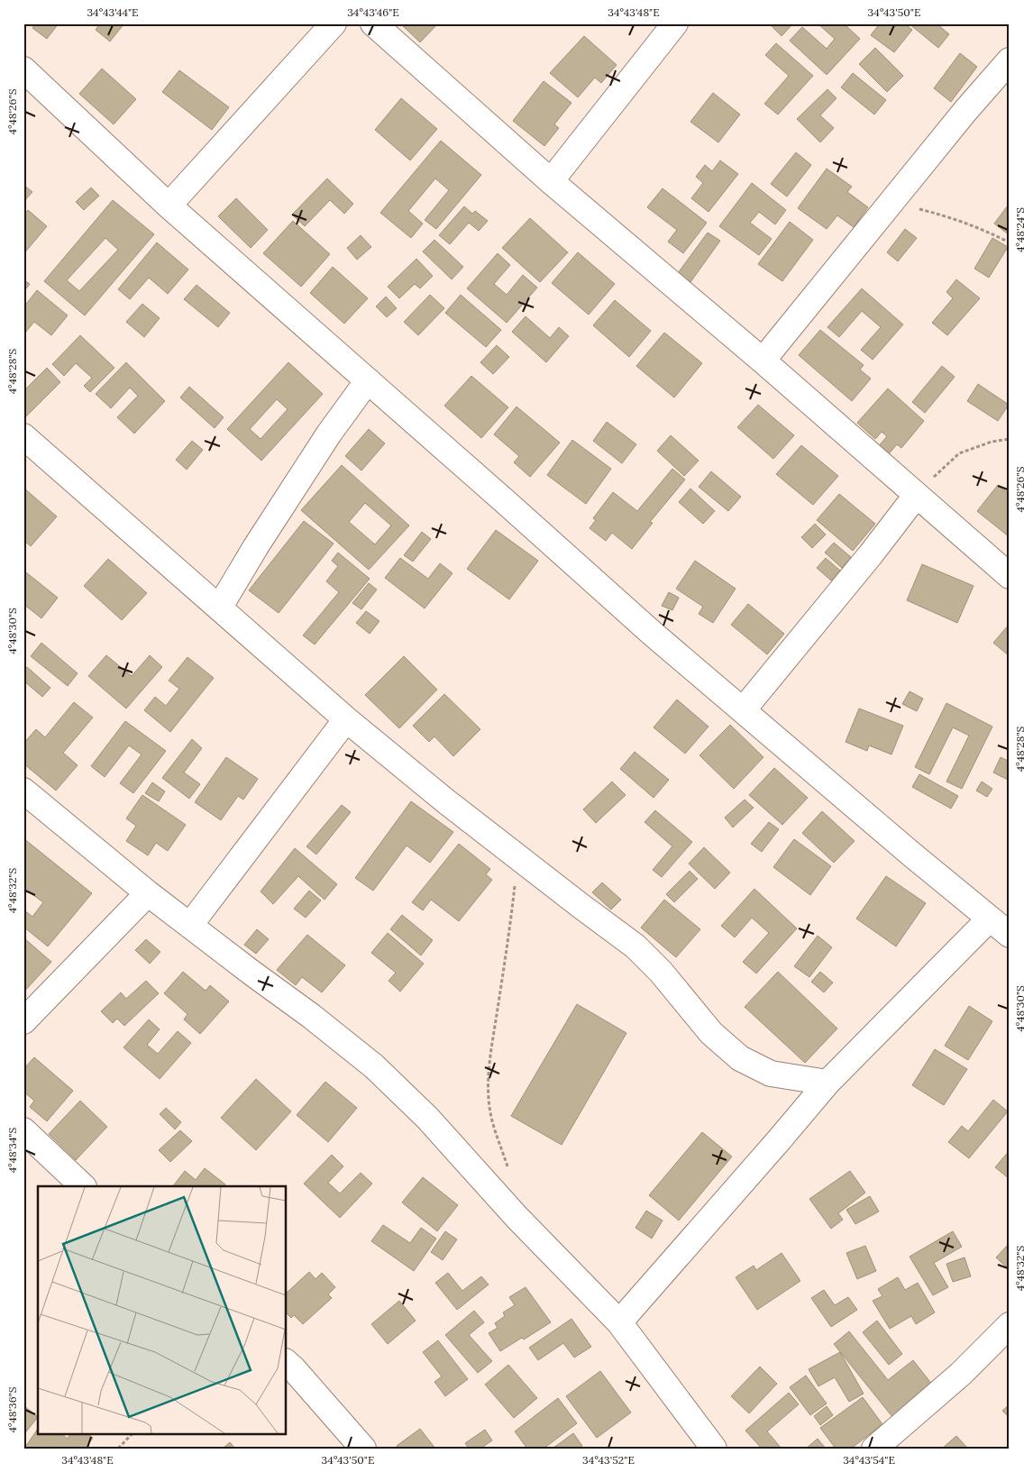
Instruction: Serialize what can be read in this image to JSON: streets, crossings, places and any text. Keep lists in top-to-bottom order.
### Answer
{
  "coordinates": [
    "34°43'44\"E",
    "34°43'46\"E",
    "34°43'48\"E",
    "34°43'50\"E",
    "4°48'26\"S",
    "4°48'24\"S",
    "4°48'28\"S",
    "4°48'30\"S",
    "4°48'32\"S",
    "4°48'34\"S",
    "4°48'36\"S",
    "34°43'52\"E",
    "34°43'54\"E"
  ]
}
